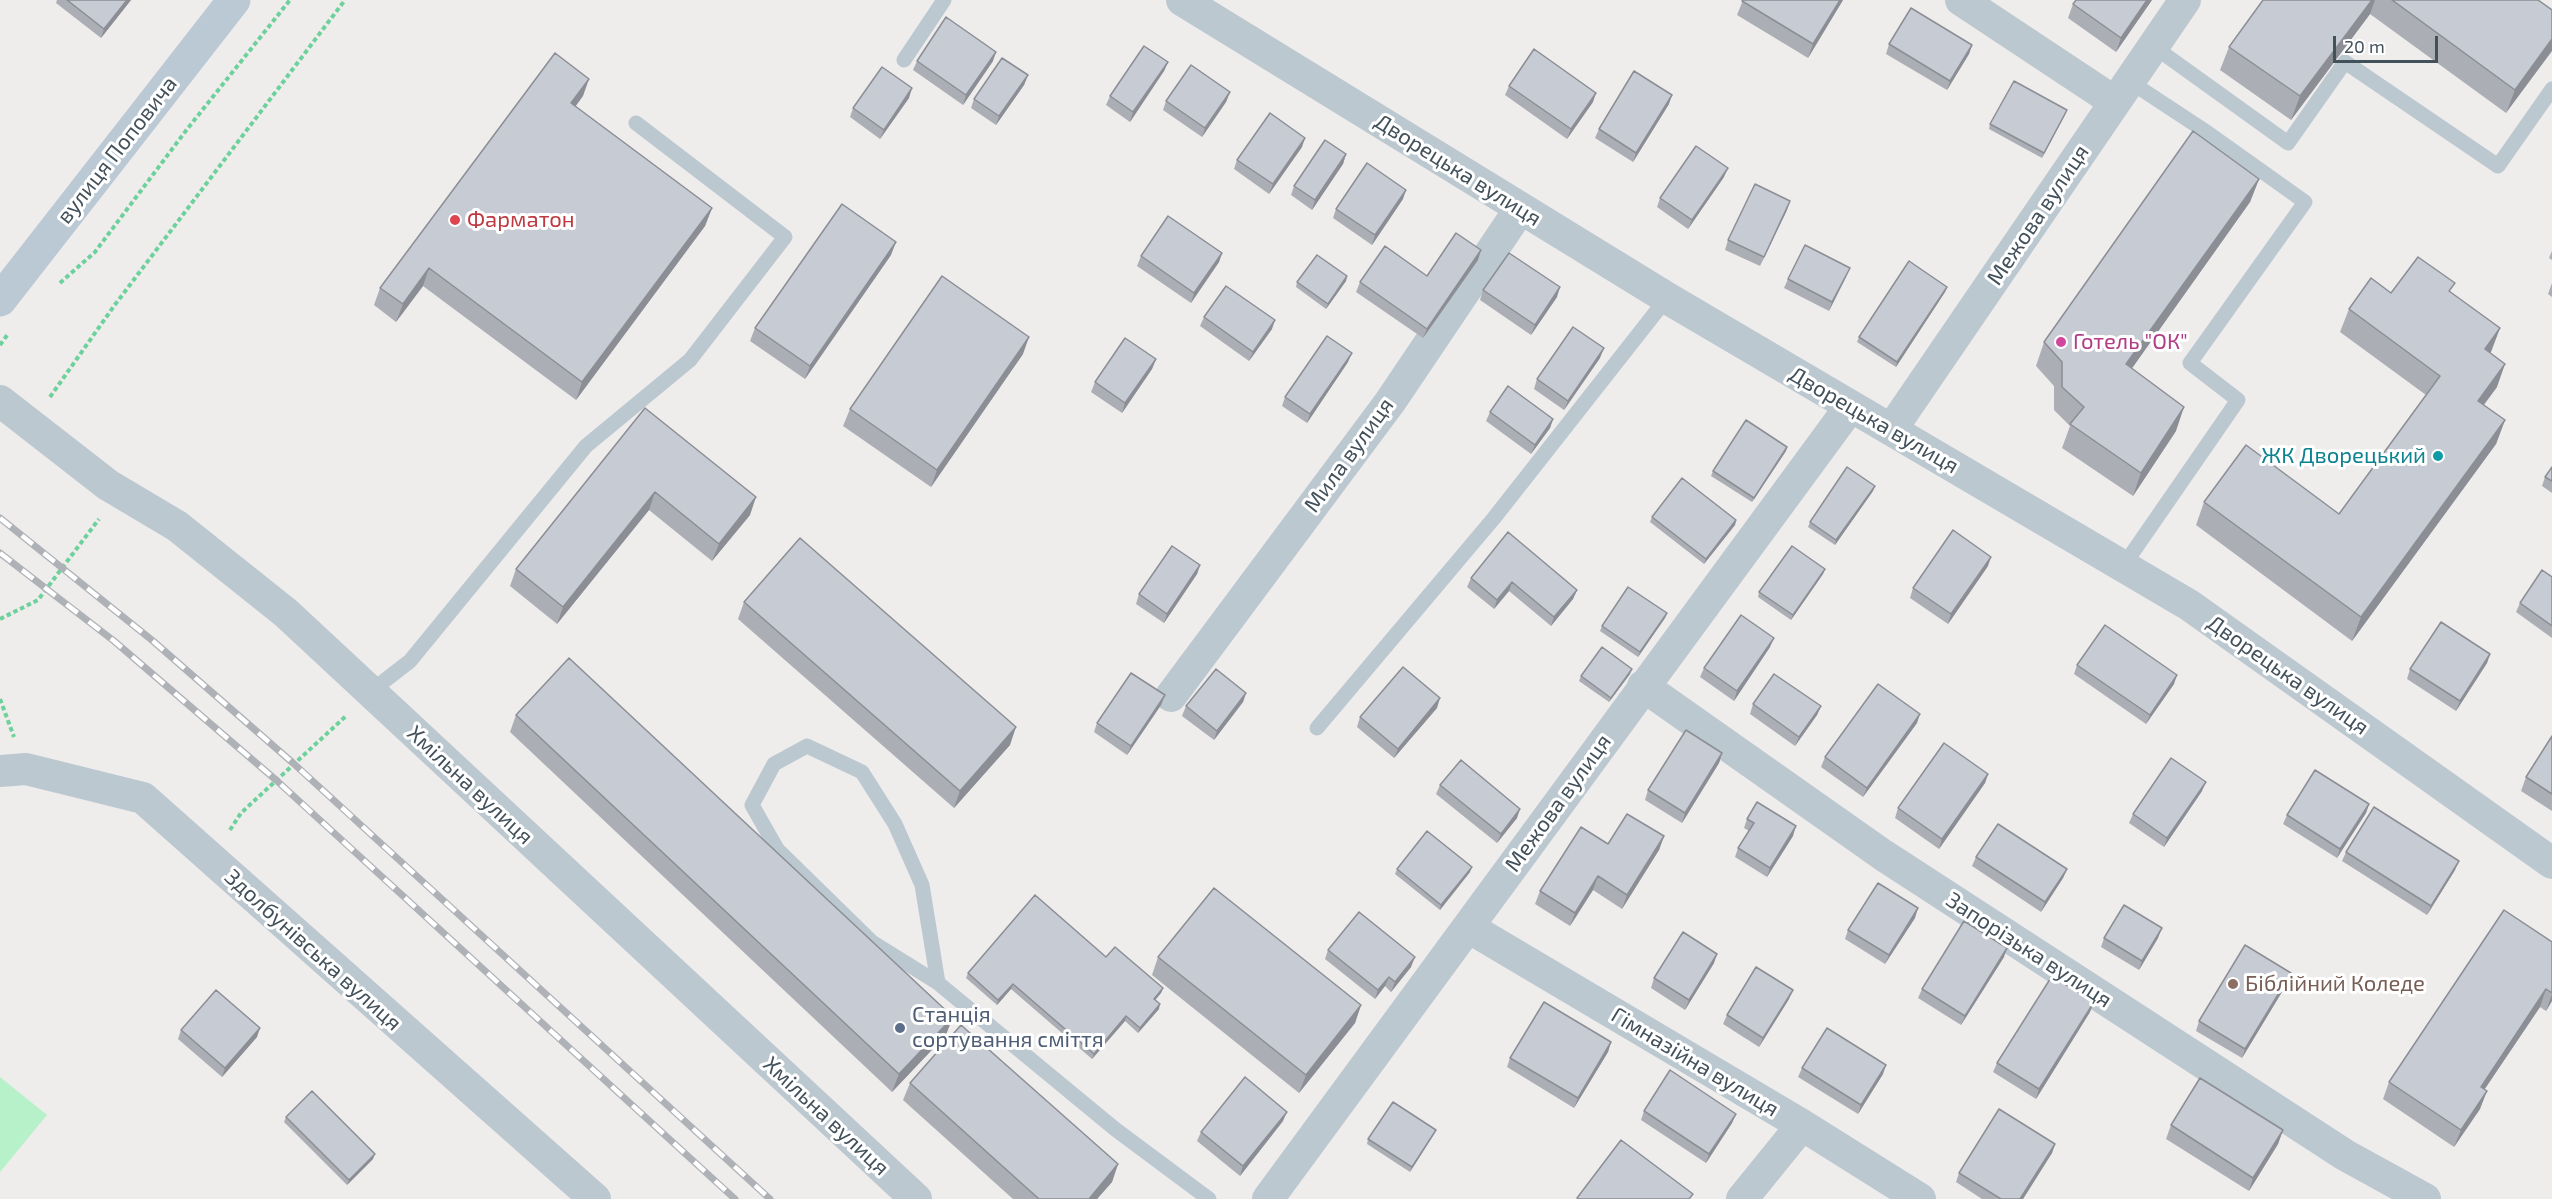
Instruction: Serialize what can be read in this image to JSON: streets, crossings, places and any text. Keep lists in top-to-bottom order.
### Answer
{
  "streets": {
    "main road": ["вулиця Поповича"],
    "street": [
      "Дворецька вулиця",
      "Межова вулиця",
      "Мила вулиця",
      "Хмільна вулиця",
      "Здолбунівська вулиця",
      "Запорізька вулиця",
      "Гімназійна вулиця"
    ]
  },
  "crossings": [
    ["Дворецька вулиця", "Межова вулиця"],
    ["Дворецька вулиця", "Мила вулиця"],
    ["Межова вулиця", "Запорізька вулиця"],
    ["Межова вулиця", "Гімназійна вулиця"]
  ],
  "places": [
    "Фарматон",
    "Готель \"ОК\"",
    "ЖК Дворецький",
    "Біблійний Коледе",
    "Станція сортування сміття"
  ],
  "scale_bar": "20 m"
}
